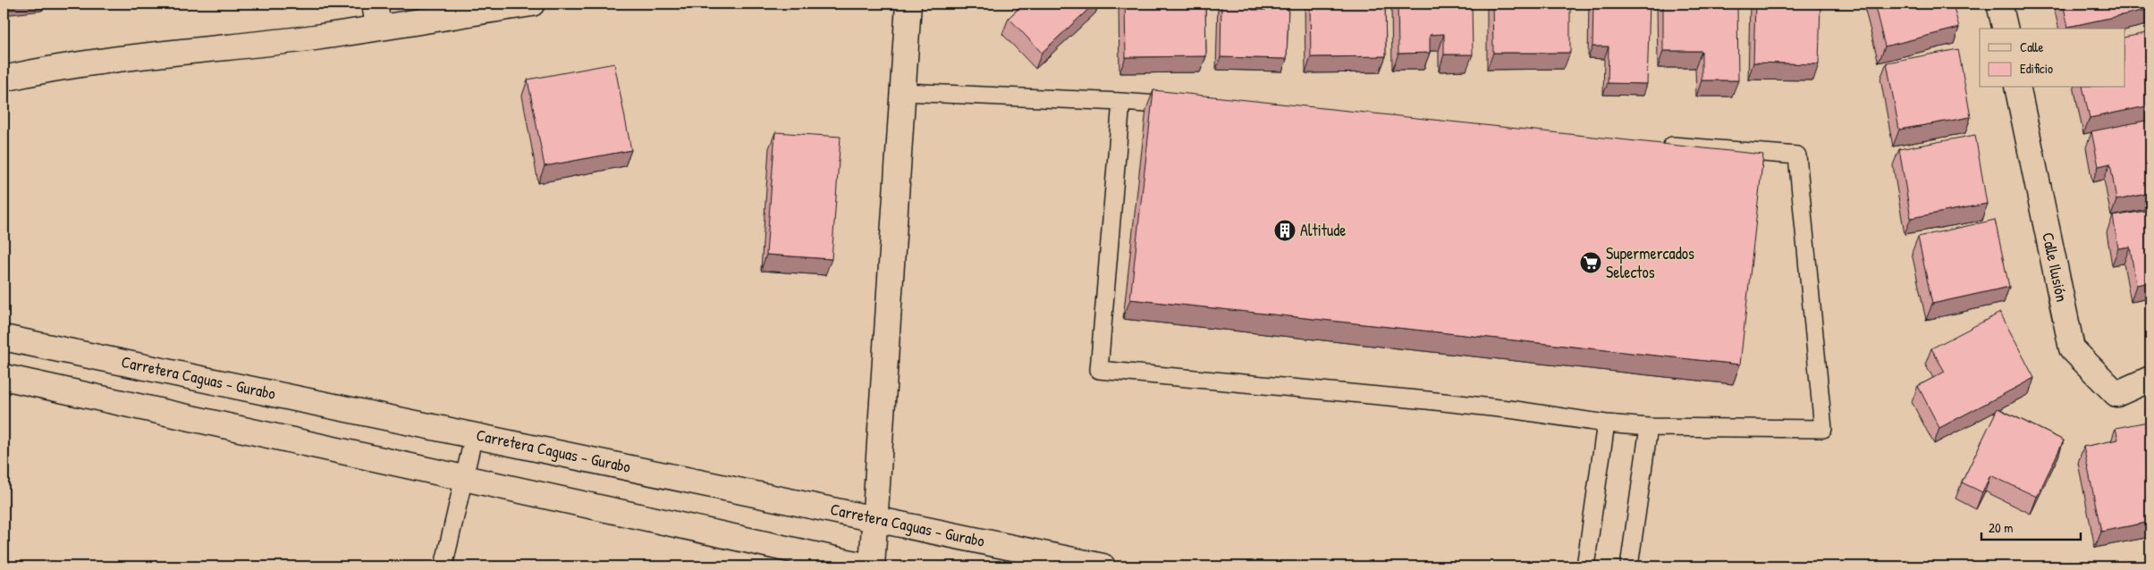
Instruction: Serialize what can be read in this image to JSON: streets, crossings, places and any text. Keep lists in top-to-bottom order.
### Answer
{
  "streets": {
    "main road": ["Calle Ilusión", "Carretera Caguas - Gurabo"]
  },
  "places": {
    "building": ["Altitude"],
    "supermarket": ["Supermercados Selectos"]
  },
  "legend": ["Calle", "Edificio"],
  "scale_bar": "20 m"
}
